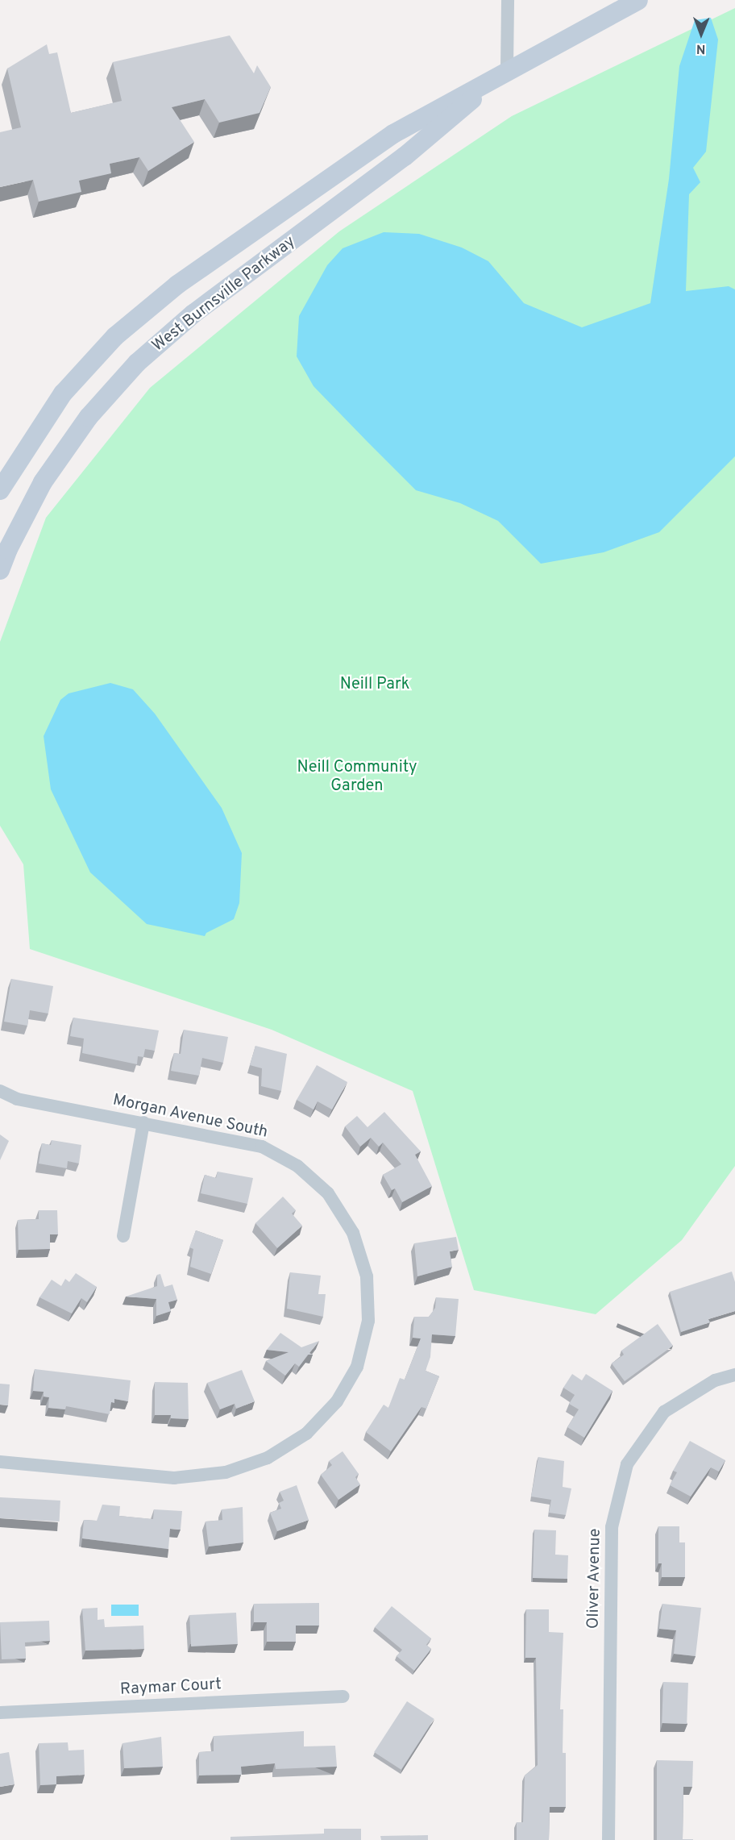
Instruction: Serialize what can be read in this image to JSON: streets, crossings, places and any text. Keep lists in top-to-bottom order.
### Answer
{
  "streets": {
    "street": [
      "West Burnsville Parkway",
      "Morgan Avenue South",
      "Oliver Avenue",
      "Raymar Court"
    ]
  },
  "parks": ["Neill Park", "Neill Community Garden"],
  "north": "bottom"
}
